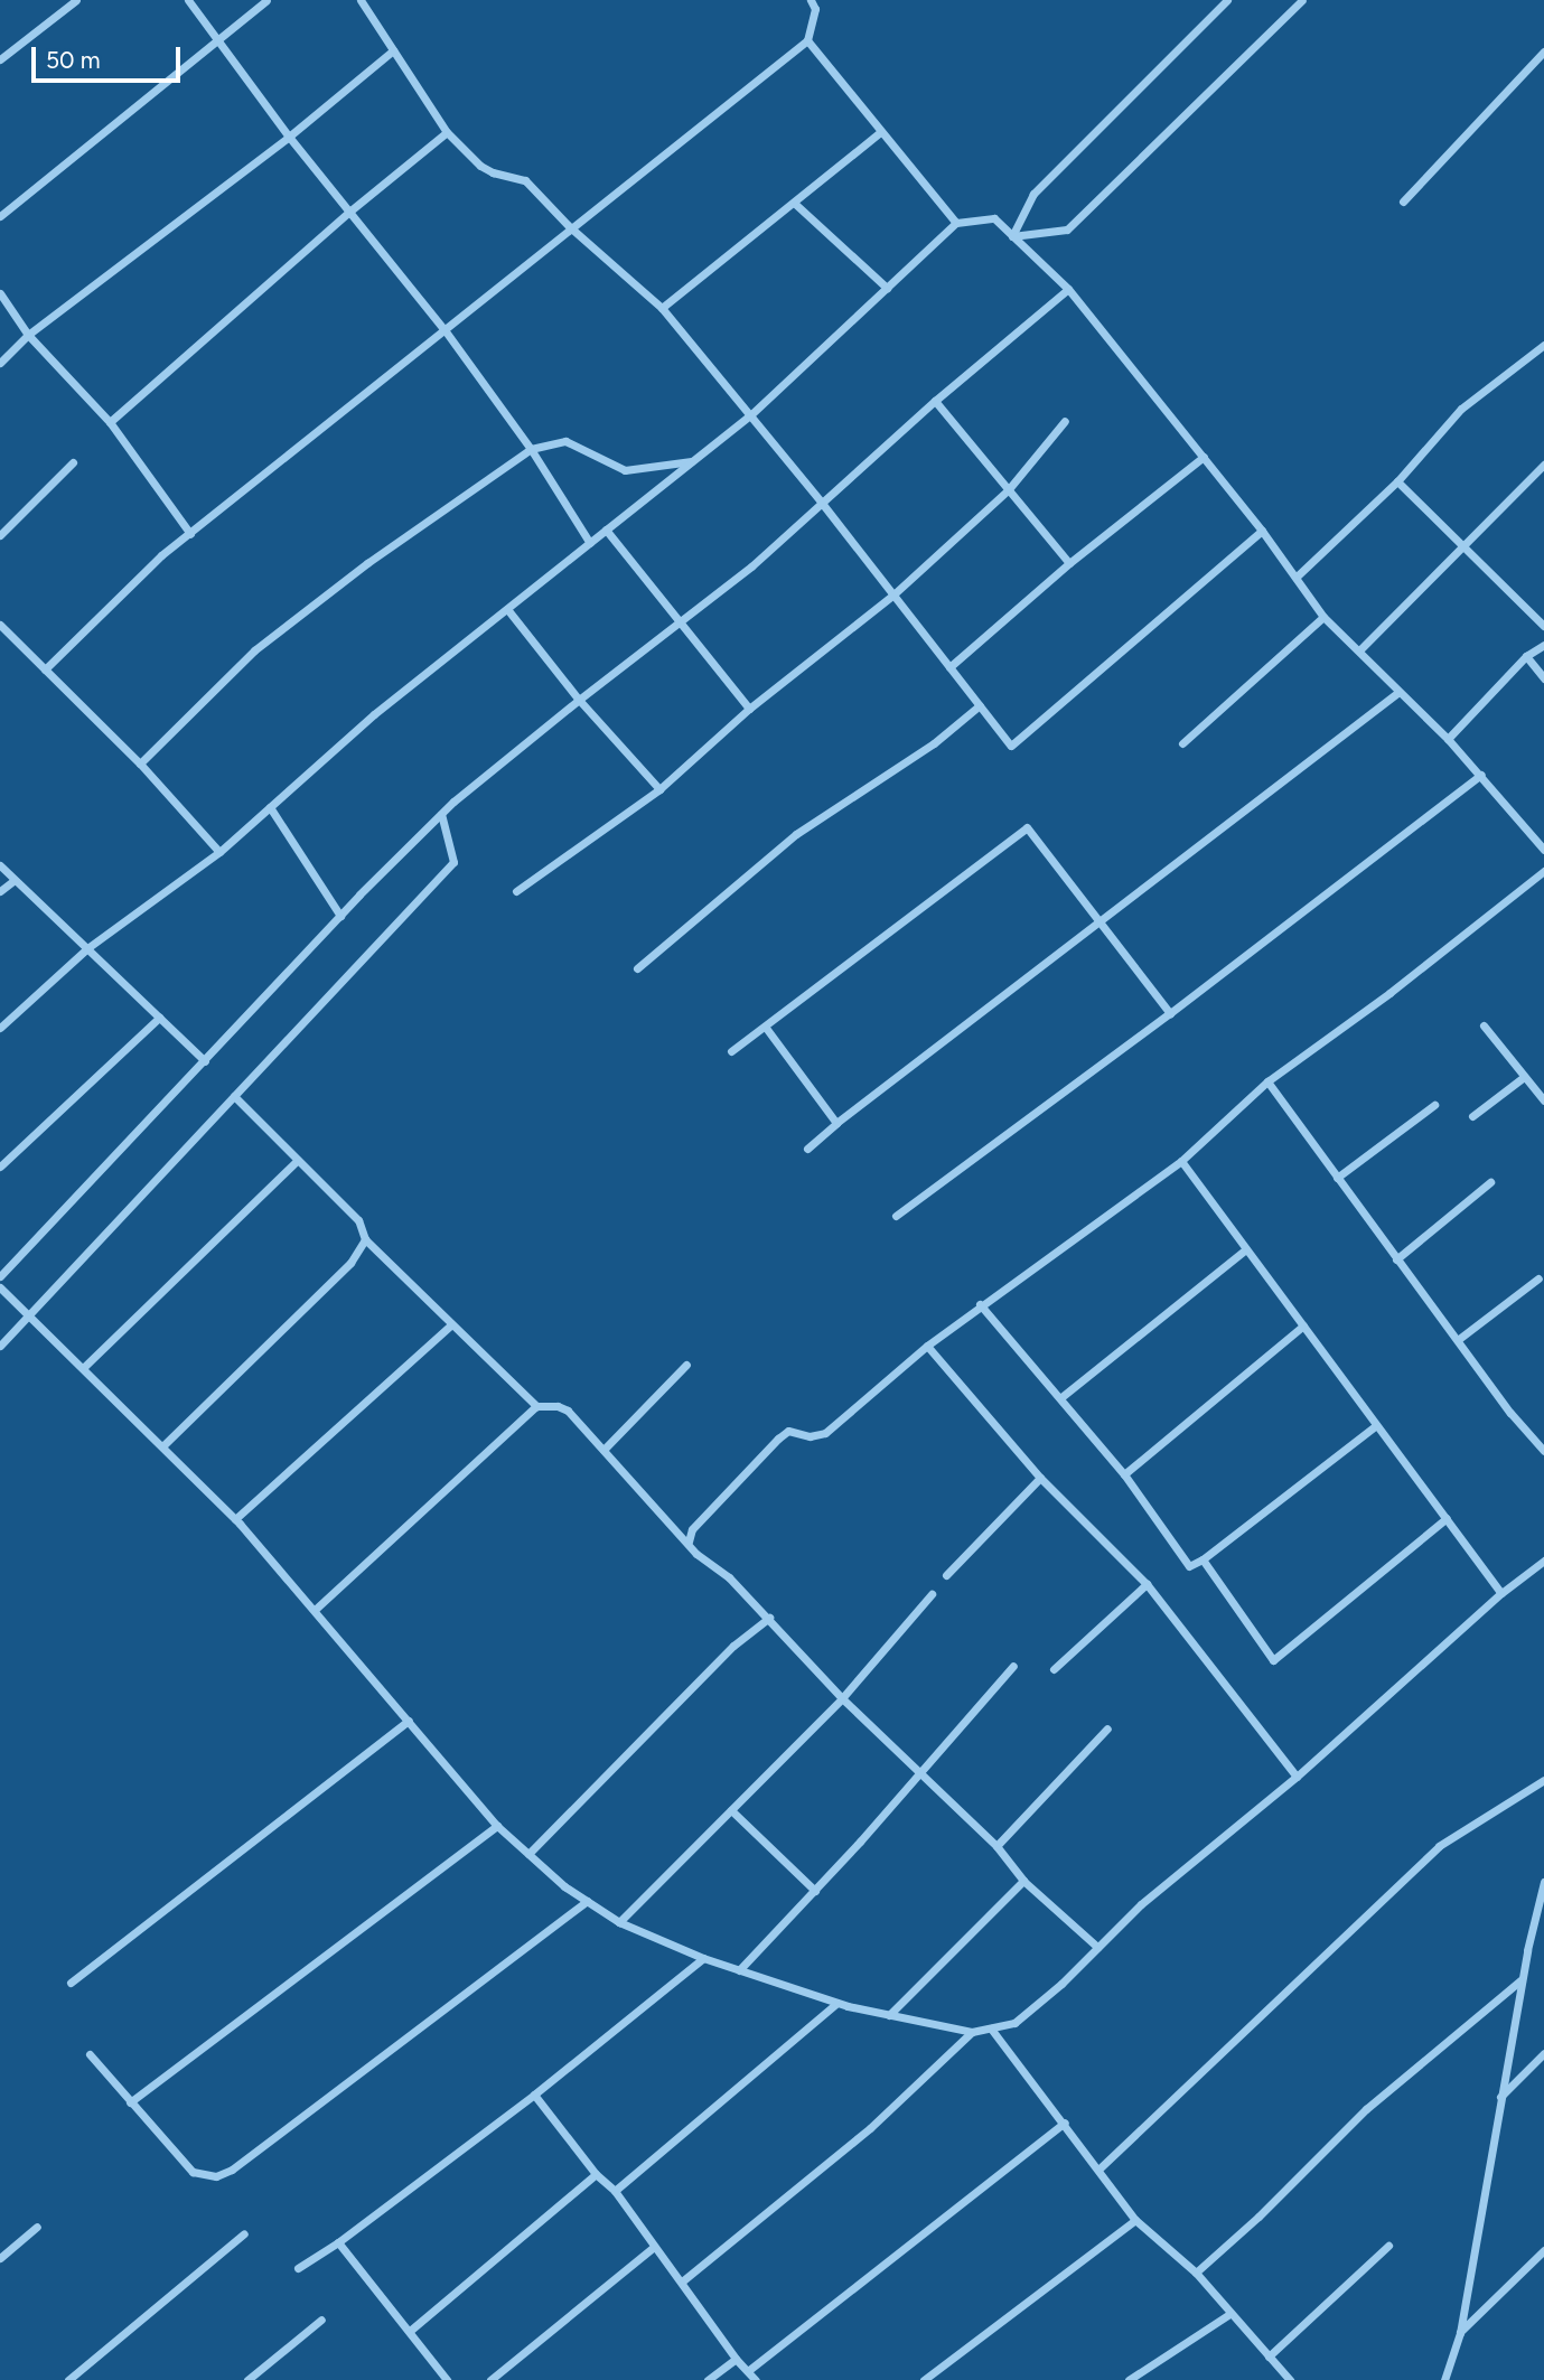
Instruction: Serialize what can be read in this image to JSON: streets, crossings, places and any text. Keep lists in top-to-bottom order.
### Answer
{
  "scale_bar": "50 m"
}
